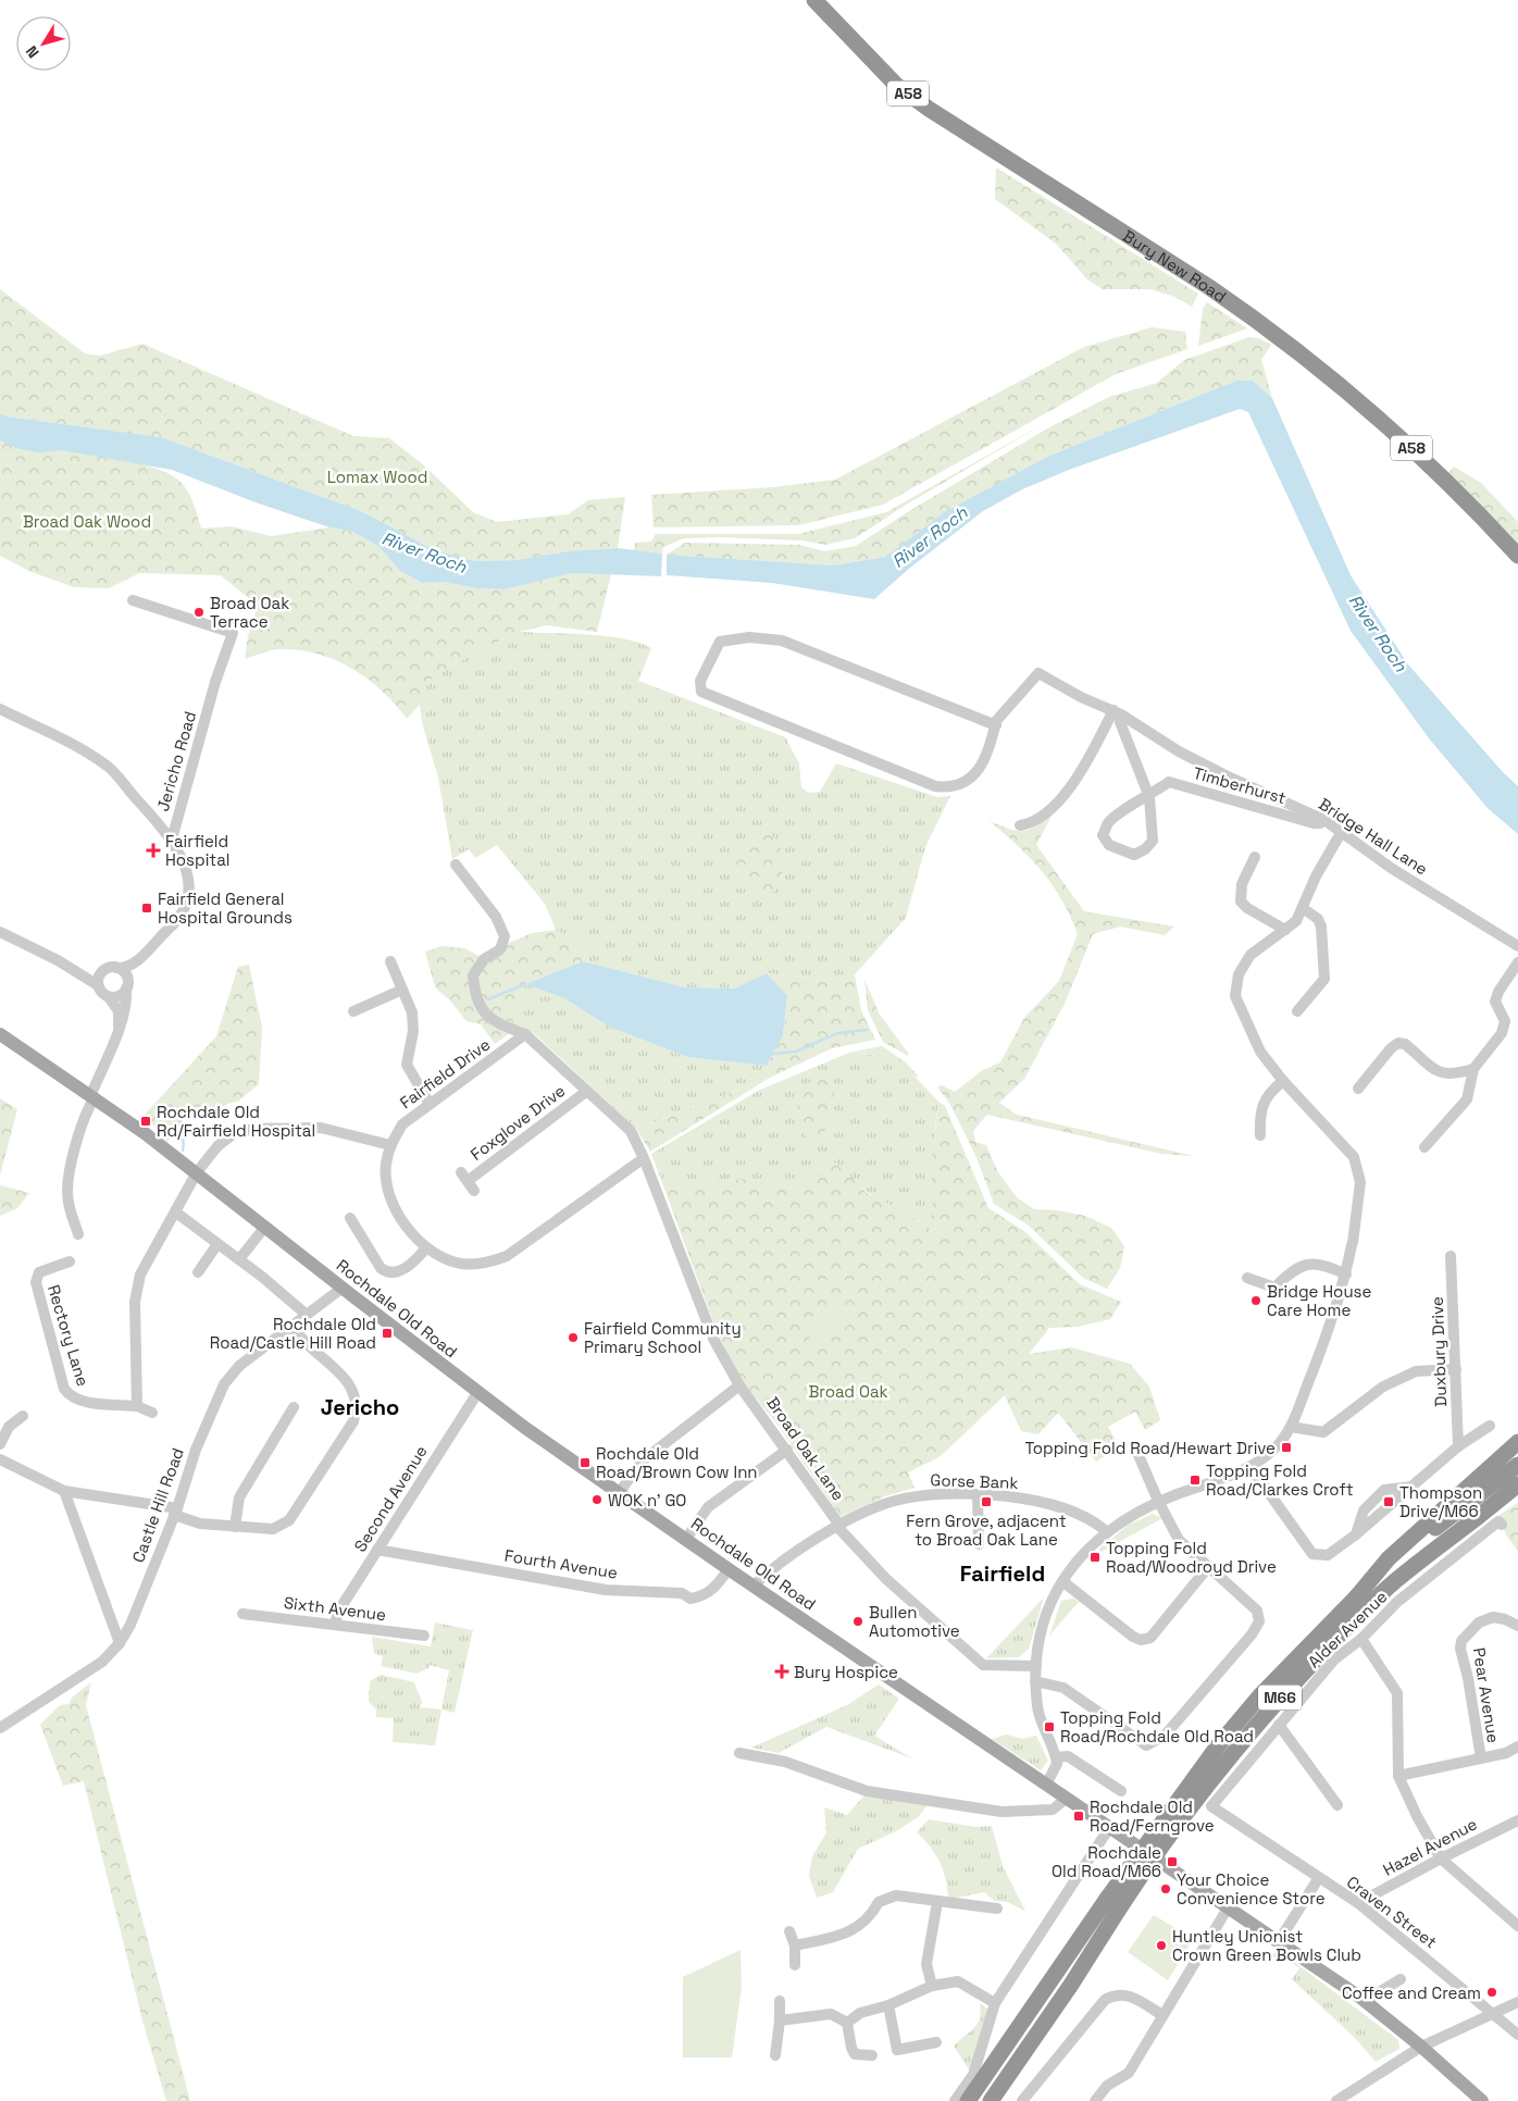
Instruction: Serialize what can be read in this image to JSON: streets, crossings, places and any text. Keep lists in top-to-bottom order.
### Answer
{
  "streets": {
    "highway": ["A58", "Bury New Road", "M66"],
    "main road": ["Rochdale Old Road"],
    "street": [
      "Jericho Road",
      "Timberhurst",
      "Bridge Hall Lane",
      "Fairfield Drive",
      "Foxglove Drive",
      "Rectory Lane",
      "Duxbury Drive",
      "Broad Oak Lane",
      "Gorse Bank",
      "Second Avenue",
      "Castle Hill Road",
      "Fourth Avenue",
      "Sixth Avenue",
      "Alder Avenue",
      "Pear Avenue",
      "Hazel Avenue",
      "Craven Street"
    ]
  },
  "crossings": [
    ["Timberhurst", "Bridge Hall Lane"],
    ["Fairfield Drive", "Broad Oak Lane"],
    ["Rochdale Old Road", "Gorse Bank"],
    ["Rochdale Old Road", "Second Avenue"],
    ["Rochdale Old Road", "Castle Hill Road"],
    ["Rochdale Old Road", "Fourth Avenue"],
    ["Broad Oak Lane", "Gorse Bank"],
    ["Second Avenue", "Fourth Avenue"],
    ["Second Avenue", "Sixth Avenue"],
    ["Alder Avenue", "Craven Street"],
    ["Hazel Avenue", "Craven Street"]
  ],
  "districts": ["Jericho", "Fairfield"],
  "water": ["River Roch"],
  "parks": ["Lomax Wood", "Broad Oak Wood", "Broad Oak"],
  "places": {
    "other": [
      "Broad Oak Terrace",
      "Bridge House Care Home",
      "Fairfield Community Primary School",
      "WOK n' GO",
      "Bullen Automotive",
      "Your Choice Convenience Store",
      "Huntley Unionist Crown Green Bowls Club",
      "Coffee and Cream"
    ],
    "health": ["Fairfield Hospital", "Bury Hospice"],
    "transit": [
      "Fairfield General Hospital Grounds",
      "Rochdale Old Rd/Fairfield Hospital",
      "Rochdale Old Road/Castle Hill Road",
      "Topping Fold Road/Hewart Drive",
      "Rochdale Old Road/Brown Cow Inn",
      "Topping Fold Road/Clarkes Croft",
      "Fern Grove, adjacent to Broad Oak Lane",
      "Thompson Drive/M66",
      "Topping Fold Road/Woodroyd Drive",
      "Topping Fold Road/Rochdale Old Road",
      "Rochdale Old Road/Ferngrove",
      "Rochdale Old Road/M66"
    ]
  },
  "north": "bottom left"
}
